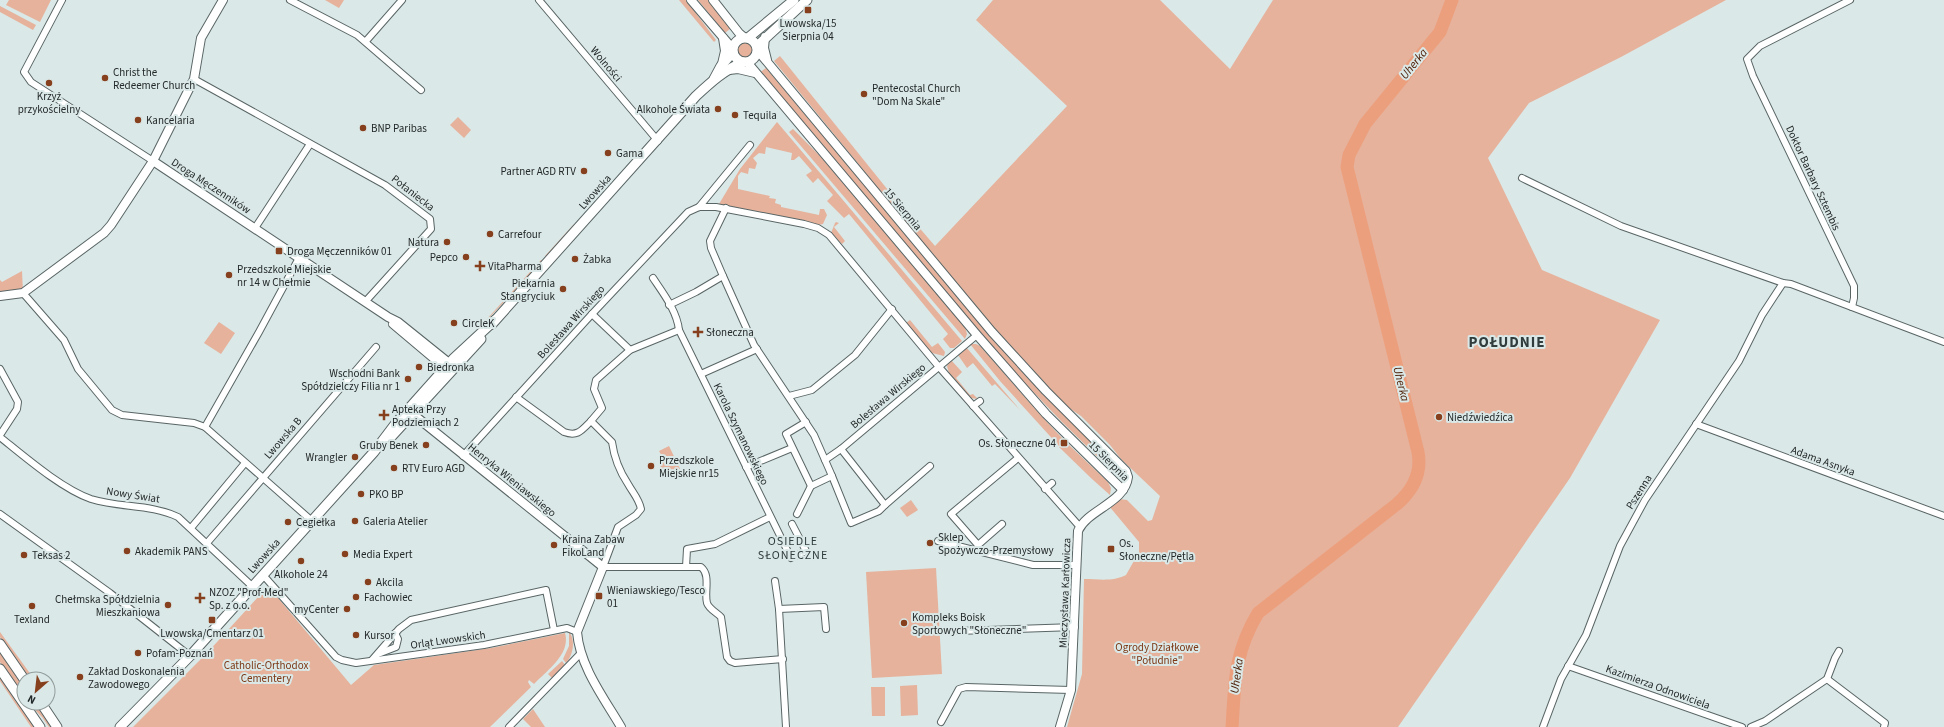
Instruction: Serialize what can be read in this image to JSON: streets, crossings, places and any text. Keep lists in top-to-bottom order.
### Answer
{
  "streets": {
    "main road": ["Lwowska"],
    "street": [
      "Wolności",
      "Doktor Barbary Sztembis",
      "Droga Męczenników",
      "Połaniecka",
      "15 Sierpnia",
      "Bolesława Wirskiego",
      "Karola Szymanowskiego",
      "Lwowska B",
      "Adama Asnyka",
      "Henryka Wieniawskiego",
      "Pszenna",
      "Nowy Świat",
      "Mieczysława Karłowicza",
      "Orląt Lwowskich",
      "Kazimierza Odnowiciela"
    ]
  },
  "crossings": [
    ["Wolności", "Lwowska"],
    ["Droga Męczenników", "Lwowska"],
    ["Droga Męczenników", "Połaniecka"],
    ["Lwowska", "15 Sierpnia"],
    ["Lwowska", "Henryka Wieniawskiego"],
    ["Lwowska", "Nowy Świat"],
    ["Lwowska", "Orląt Lwowskich"],
    ["15 Sierpnia", "Bolesława Wirskiego"],
    ["Bolesława Wirskiego", "Henryka Wieniawskiego"],
    ["Bolesława Wirskiego", "Mieczysława Karłowicza"],
    ["Lwowska B", "Nowy Świat"],
    ["Adama Asnyka", "Pszenna"],
    ["Pszenna", "Kazimierza Odnowiciela"]
  ],
  "districts": ["POŁUDNIE", "OSIEDLE SŁONECZNE"],
  "water": ["Uherka"],
  "parks": ["Ogrody Działkowe \"Południe\"", "Catholic-Orthodox Cementery"],
  "places": {
    "transit": [
      "Lwowska/15 Sierpnia 04",
      "Droga Męczenników 01",
      "Os. Słoneczne 04",
      "Os. Słoneczne/Pętla",
      "Wieniawskiego/Tesco 01",
      "Lwowska/Cmentarz 01"
    ],
    "other": [
      "Christ the Redeemer Church",
      "Krzyż przykościelny",
      "Pentecostal Church \"Dom Na Skale\"",
      "Alkohole Świata",
      "Tequila",
      "Kancelaria",
      "BNP Paribas",
      "Gama",
      "Partner AGD RTV",
      "Carrefour",
      "Natura",
      "Pepco",
      "Żabka",
      "Przedszkole Miejskie nr 14 w Chełmie",
      "Piekarnia Stangryciuk",
      "CircleK",
      "Biedronka",
      "Wschodni Bank Spółdzielczy Filia nr 1",
      "Niedźwiedźica",
      "Gruby Benek",
      "Wrangler",
      "Przedszkole Miejskie nr15",
      "RTV Euro AGD",
      "PKO BP",
      "Galeria Atelier",
      "Cegiełka",
      "Sklep Spożywczo-Przemysłowy",
      "Kraina Zabaw FikoLand",
      "Akademik PANS",
      "Media Expert",
      "Teksas 2",
      "Alkohole 24",
      "Akcila",
      "Fachowiec",
      "Chełmska Spółdzielnia Mieszkaniowa",
      "Texland",
      "myCenter",
      "Kompleks Boisk Sportowych \"Słoneczne\"",
      "Kursor",
      "Pofam-Poznań",
      "Zakład Doskonalenia Zawodowego"
    ],
    "health": [
      "VitaPharma",
      "Słoneczna",
      "Apteka Przy Podziemiach 2",
      "NZOZ \"Prof-Med\" Sp. z o.o."
    ]
  },
  "north": "bottom left"
}
